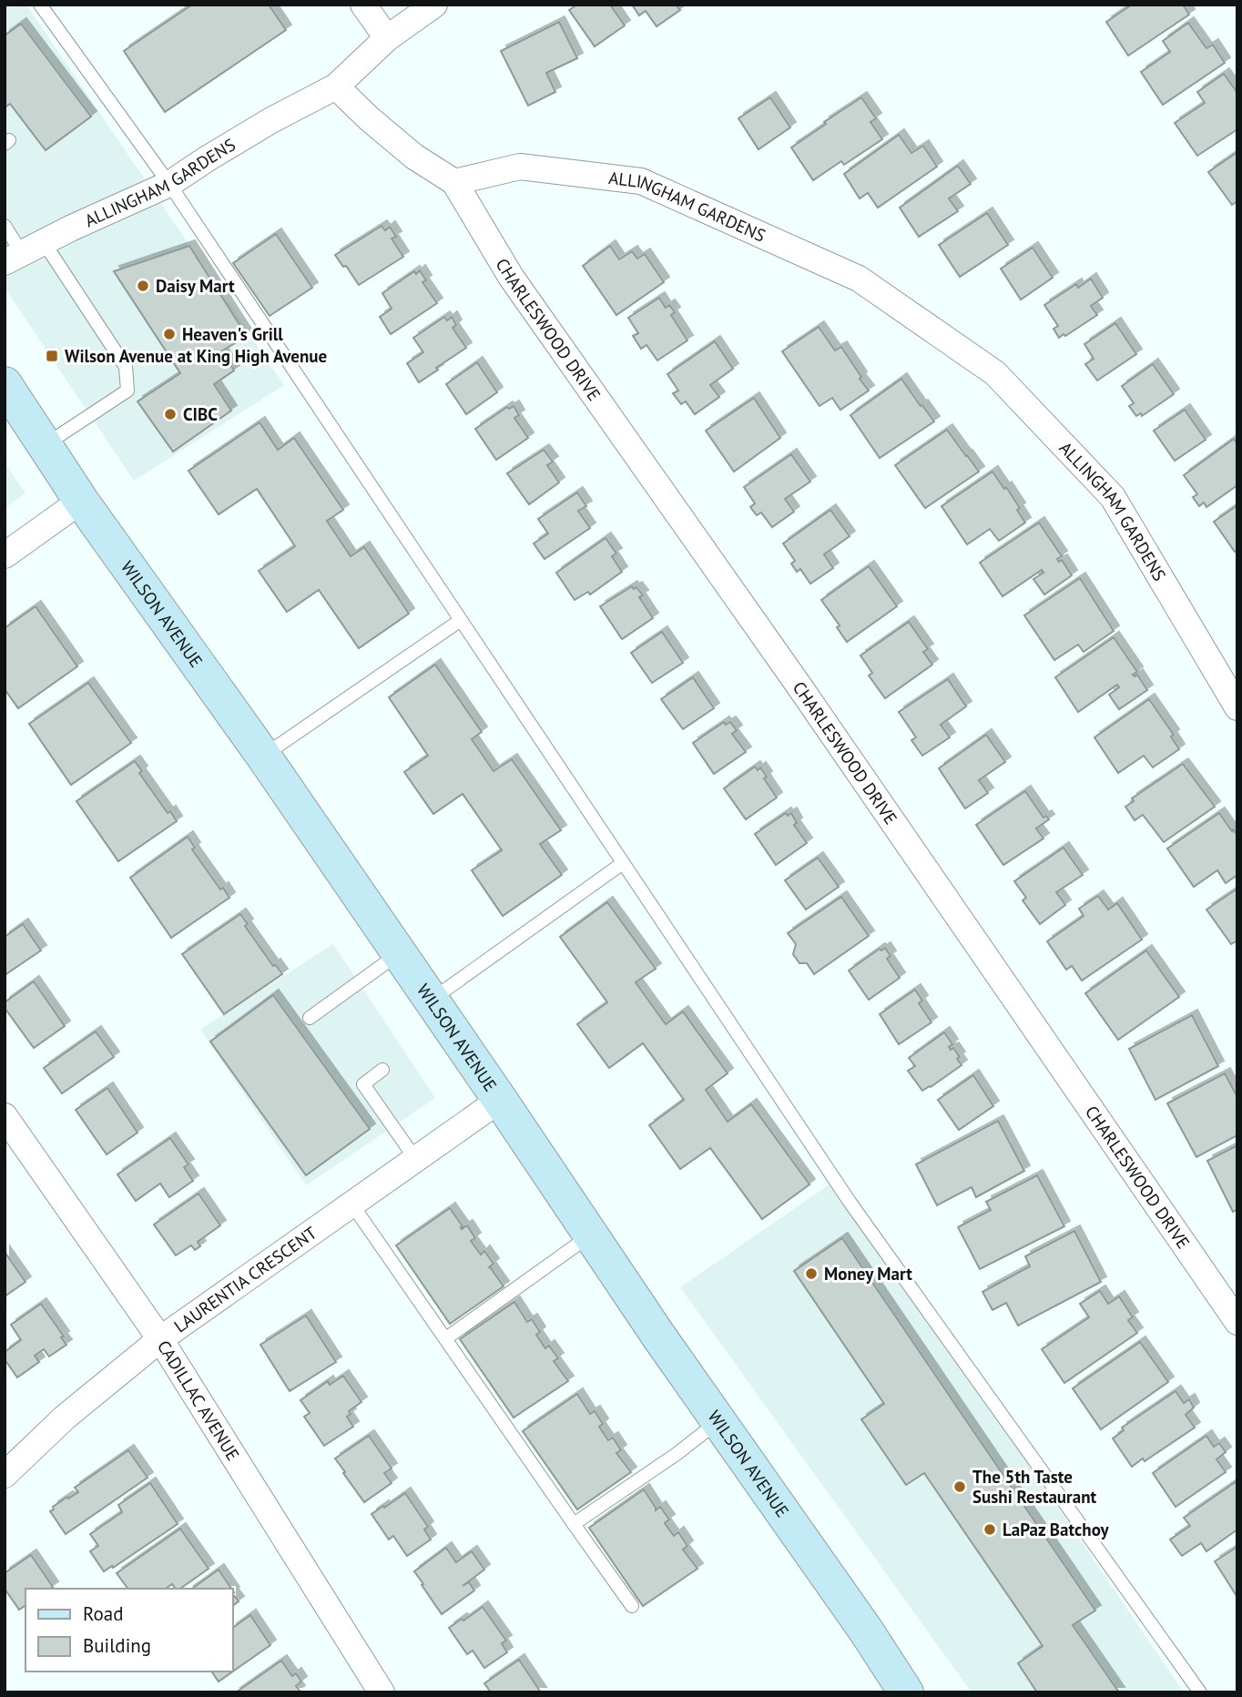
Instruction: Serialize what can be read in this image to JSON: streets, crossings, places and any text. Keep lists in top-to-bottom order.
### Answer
{
  "streets": {
    "main road": ["WILSON AVENUE"],
    "street": [
      "ALLINGHAM GARDENS",
      "CHARLESWOOD DRIVE",
      "LAURENTIA CRESCENT",
      "CADILLAC AVENUE"
    ]
  },
  "crossings": [
    ["ALLINGHAM GARDENS", "CHARLESWOOD DRIVE"],
    ["WILSON AVENUE", "LAURENTIA CRESCENT"],
    ["LAURENTIA CRESCENT", "CADILLAC AVENUE"]
  ],
  "places": {
    "other": [
      "Daisy Mart",
      "Heaven's Grill",
      "CIBC",
      "Money Mart",
      "The 5th Taste Sushi Restaurant",
      "LaPaz Batchoy"
    ],
    "transit": ["Wilson Avenue at King High Avenue"]
  },
  "legend": ["Road", "Building"]
}
